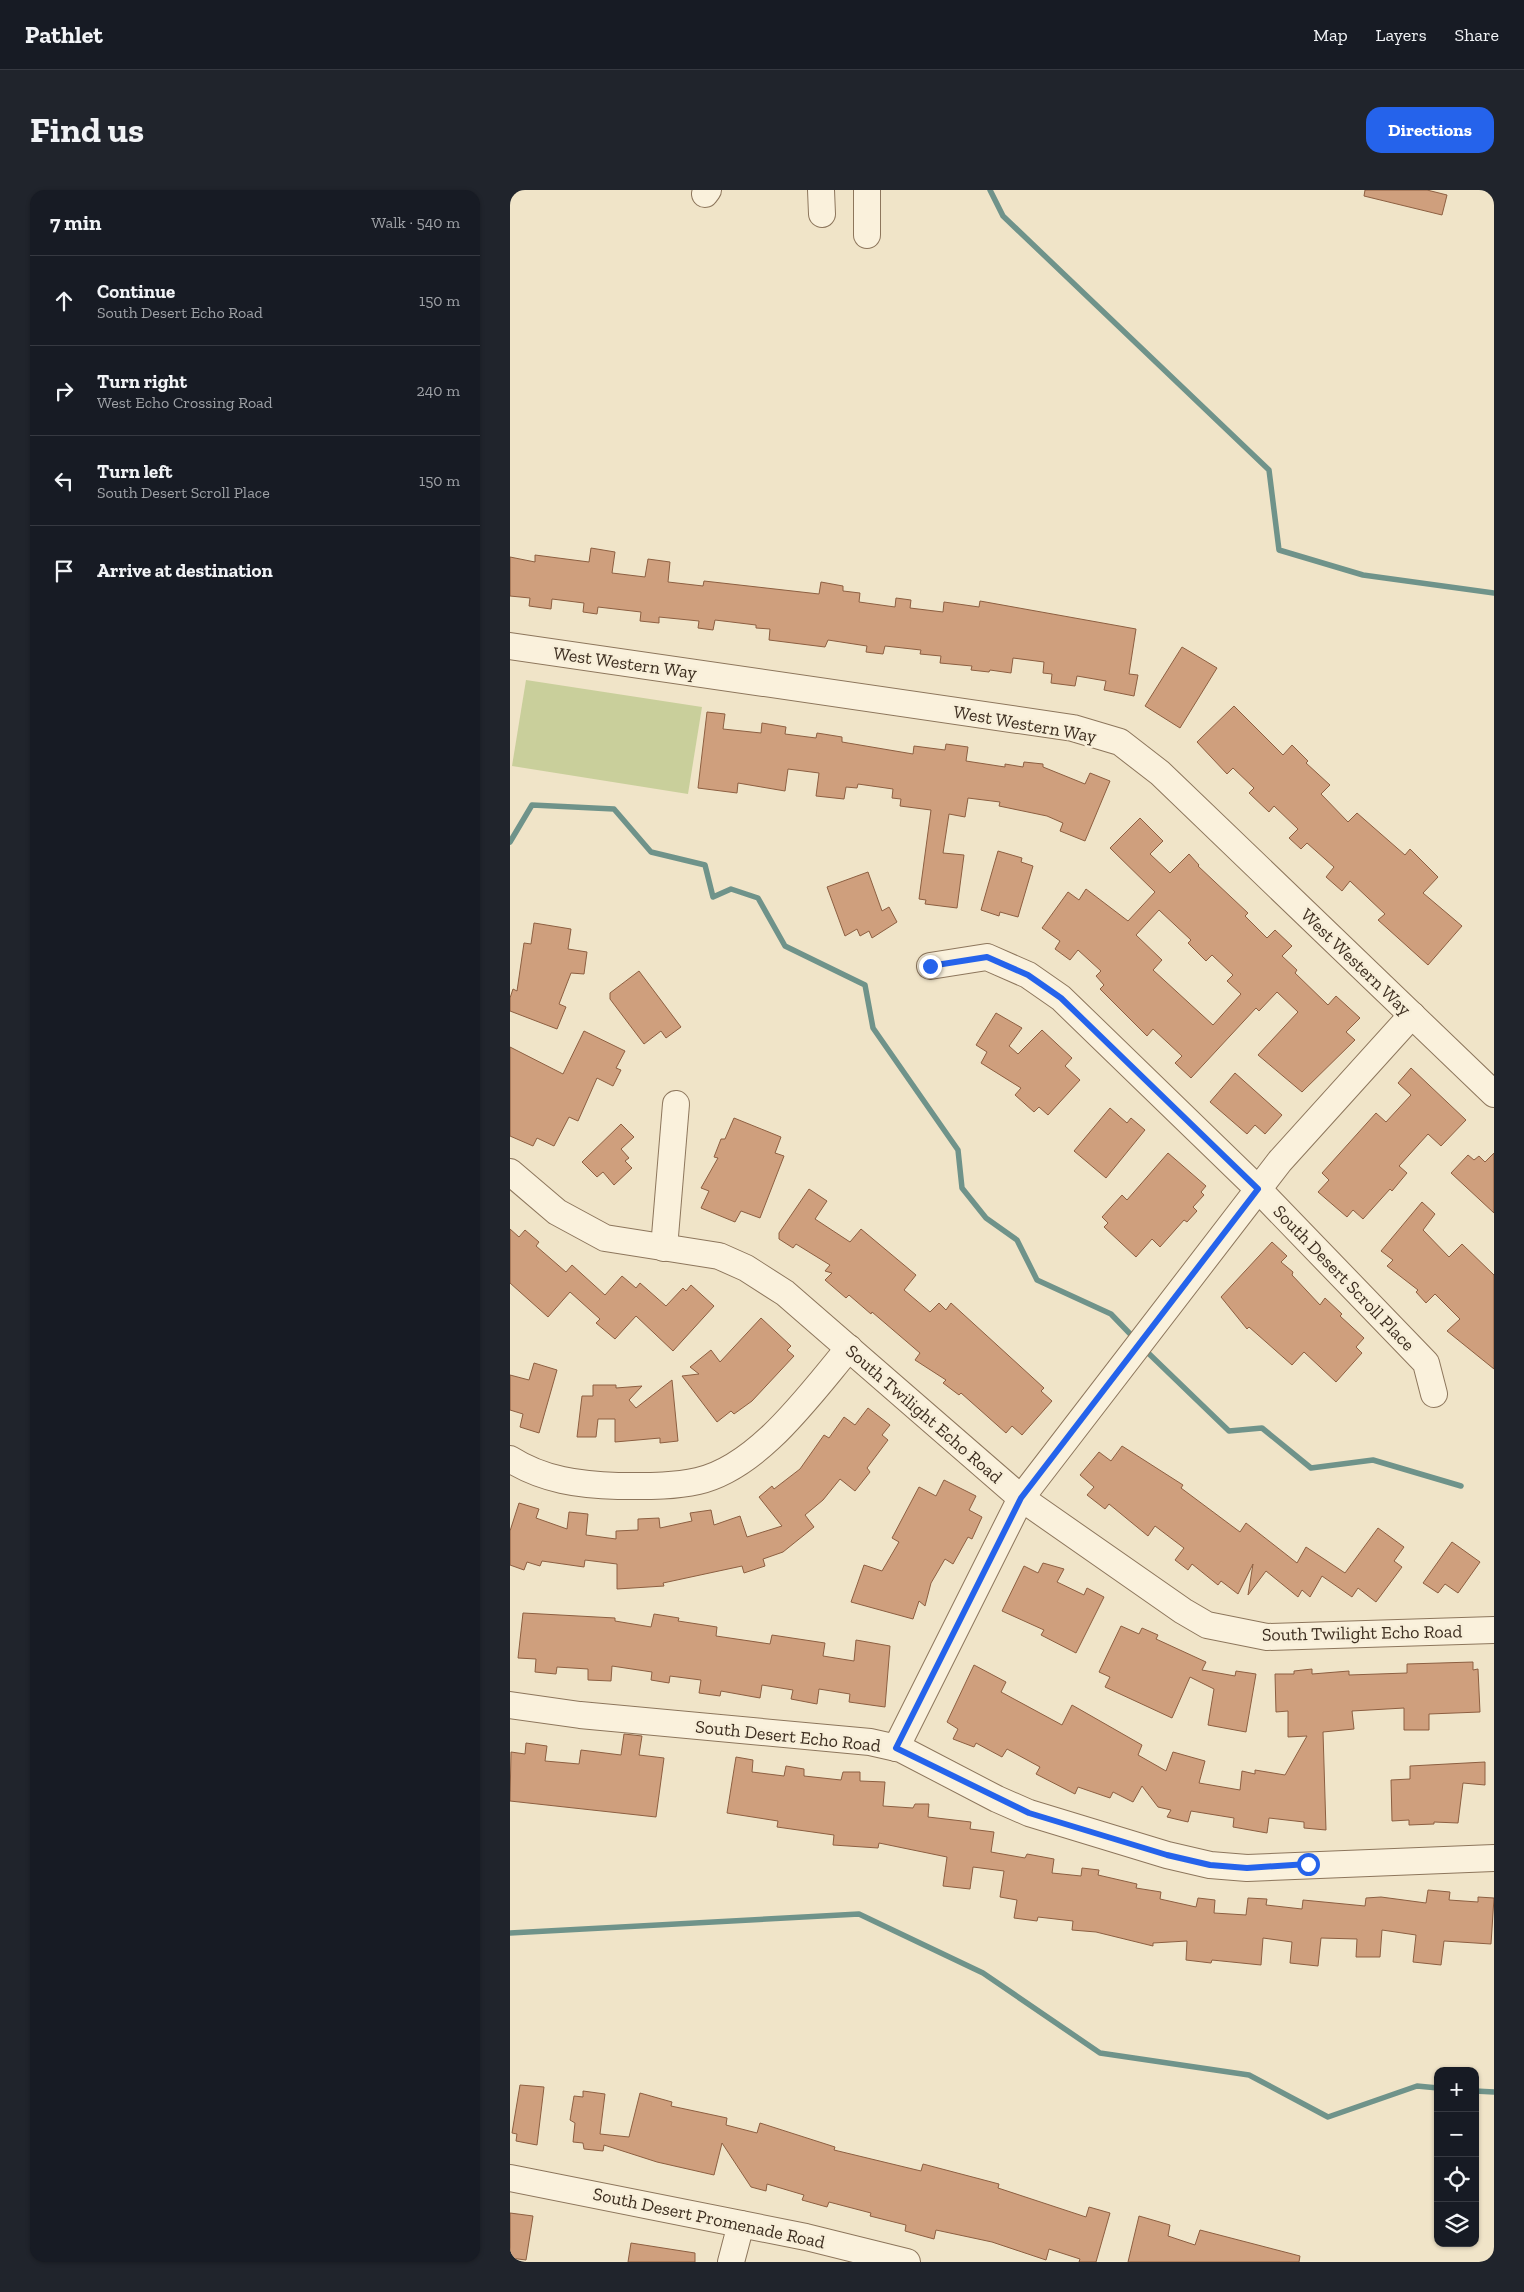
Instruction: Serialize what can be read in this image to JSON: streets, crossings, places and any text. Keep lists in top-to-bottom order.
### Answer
{
  "streets": {
    "street": [
      "West Western Way",
      "South Desert Scroll Place",
      "South Twilight Echo Road",
      "South Desert Echo Road",
      "South Desert Promenade Road"
    ]
  },
  "page": {
    "header": "Pathlet",
    "nav": ["Map", "Layers", "Share"],
    "buttons": "Directions",
    "title": "Find us",
    "heading": ["7 min", "Walk · 540 m"],
    "list": [
      ["Continue", "South Desert Echo Road", "150 m"],
      ["Turn right", "West Echo Crossing Road", "240 m"],
      ["Turn left", "South Desert Scroll Place", "150 m"],
      "Arrive at destination"
    ],
    "map_buttons": ["+", "−"]
  }
}
